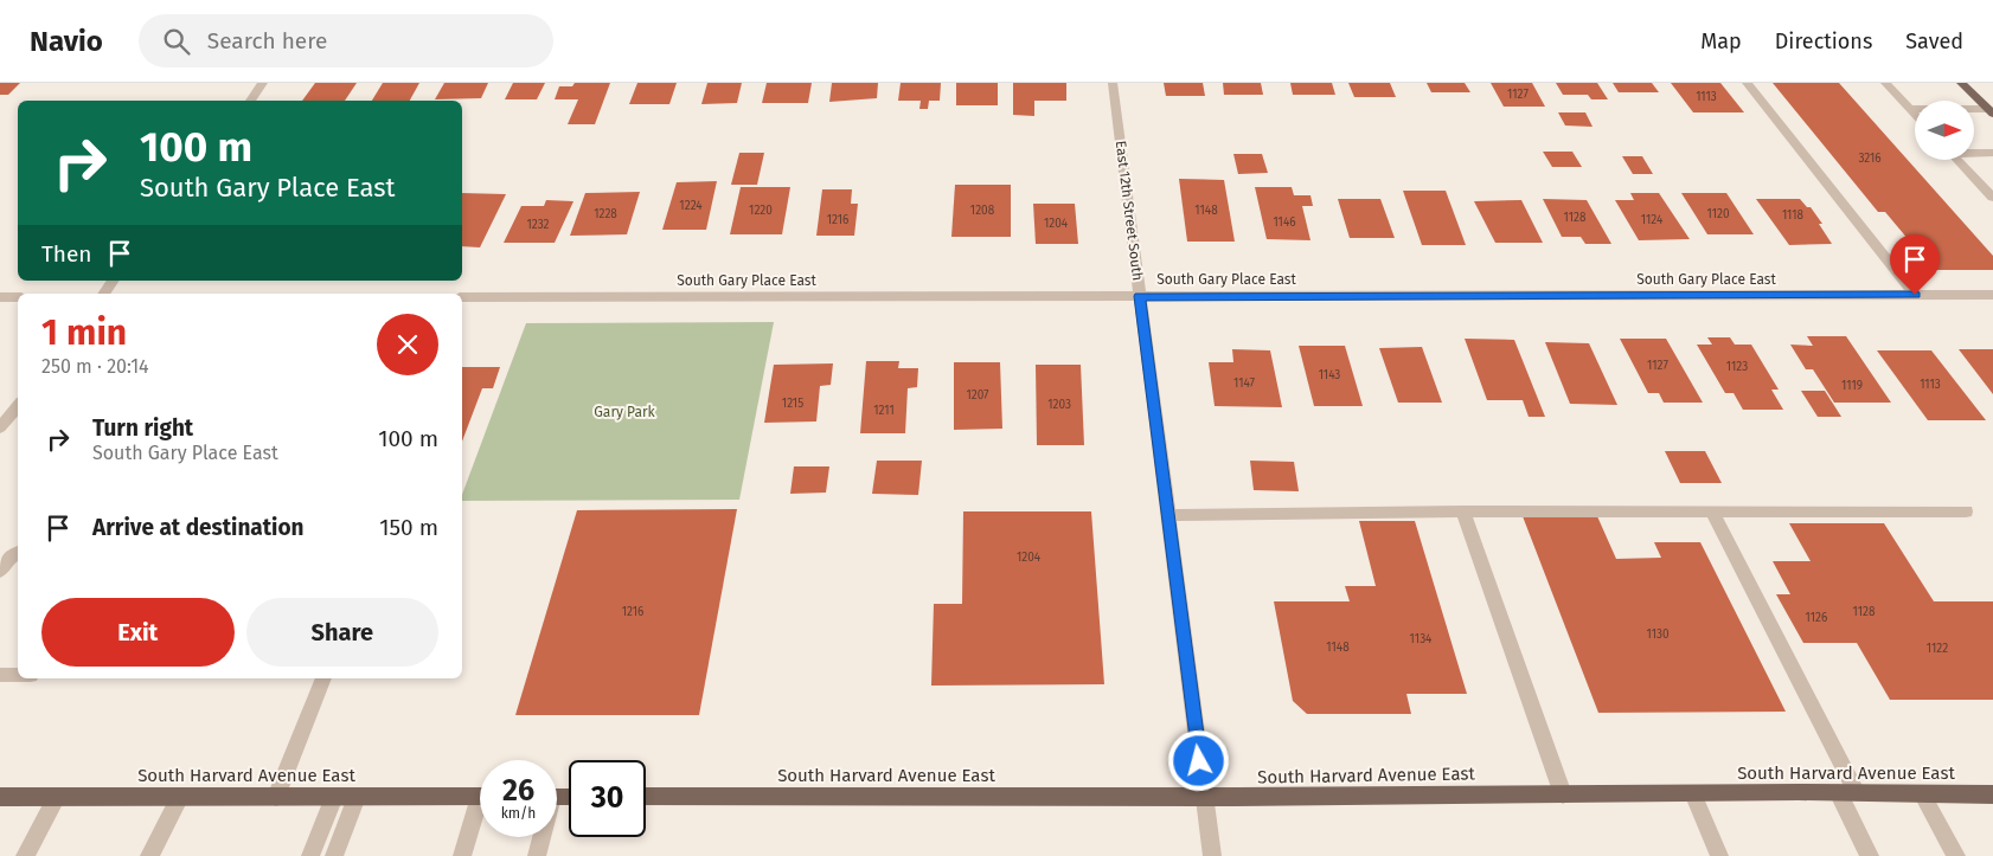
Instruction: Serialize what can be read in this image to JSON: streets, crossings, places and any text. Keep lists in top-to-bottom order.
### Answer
{
  "streets": {
    "main road": ["South Harvard Avenue East"],
    "street": ["East 12th Street South", "South Gary Place East"]
  },
  "crossings": [
    ["East 12th Street South", "South Gary Place East"],
    ["East 12th Street South", "South Harvard Avenue East"]
  ],
  "parks": ["Gary Park"],
  "house_numbers": [
    "1127",
    "1113",
    "3216",
    "1224",
    "1220",
    "1208",
    "1148",
    "1228",
    "1120",
    "1118",
    "1128",
    "1216",
    "1124",
    "1146",
    "1204",
    "1232",
    "1127",
    "1123",
    "1143",
    "1147",
    "1113",
    "1119",
    "1207",
    "1215",
    "1203",
    "1211",
    "1204",
    "1216",
    "1128",
    "1126",
    "1130",
    "1134",
    "1148",
    "1122"
  ],
  "north": "right",
  "page": {
    "header": "Navio",
    "search": "Search here",
    "nav": ["Map", "Directions", "Saved"],
    "turn": ["100 m", "South Gary Place East"],
    "then": "Then",
    "heading": ["1 min", "250 m · 20:14"],
    "list": [
      {
        "name": "Turn right",
        "note": "South Gary Place East",
        "value": "100 m"
      },
      {
        "name": "Arrive at destination",
        "value": "150 m"
      }
    ],
    "buttons": ["Exit", "Share"],
    "speed": "26 km/h",
    "limit": "30"
  }
}
